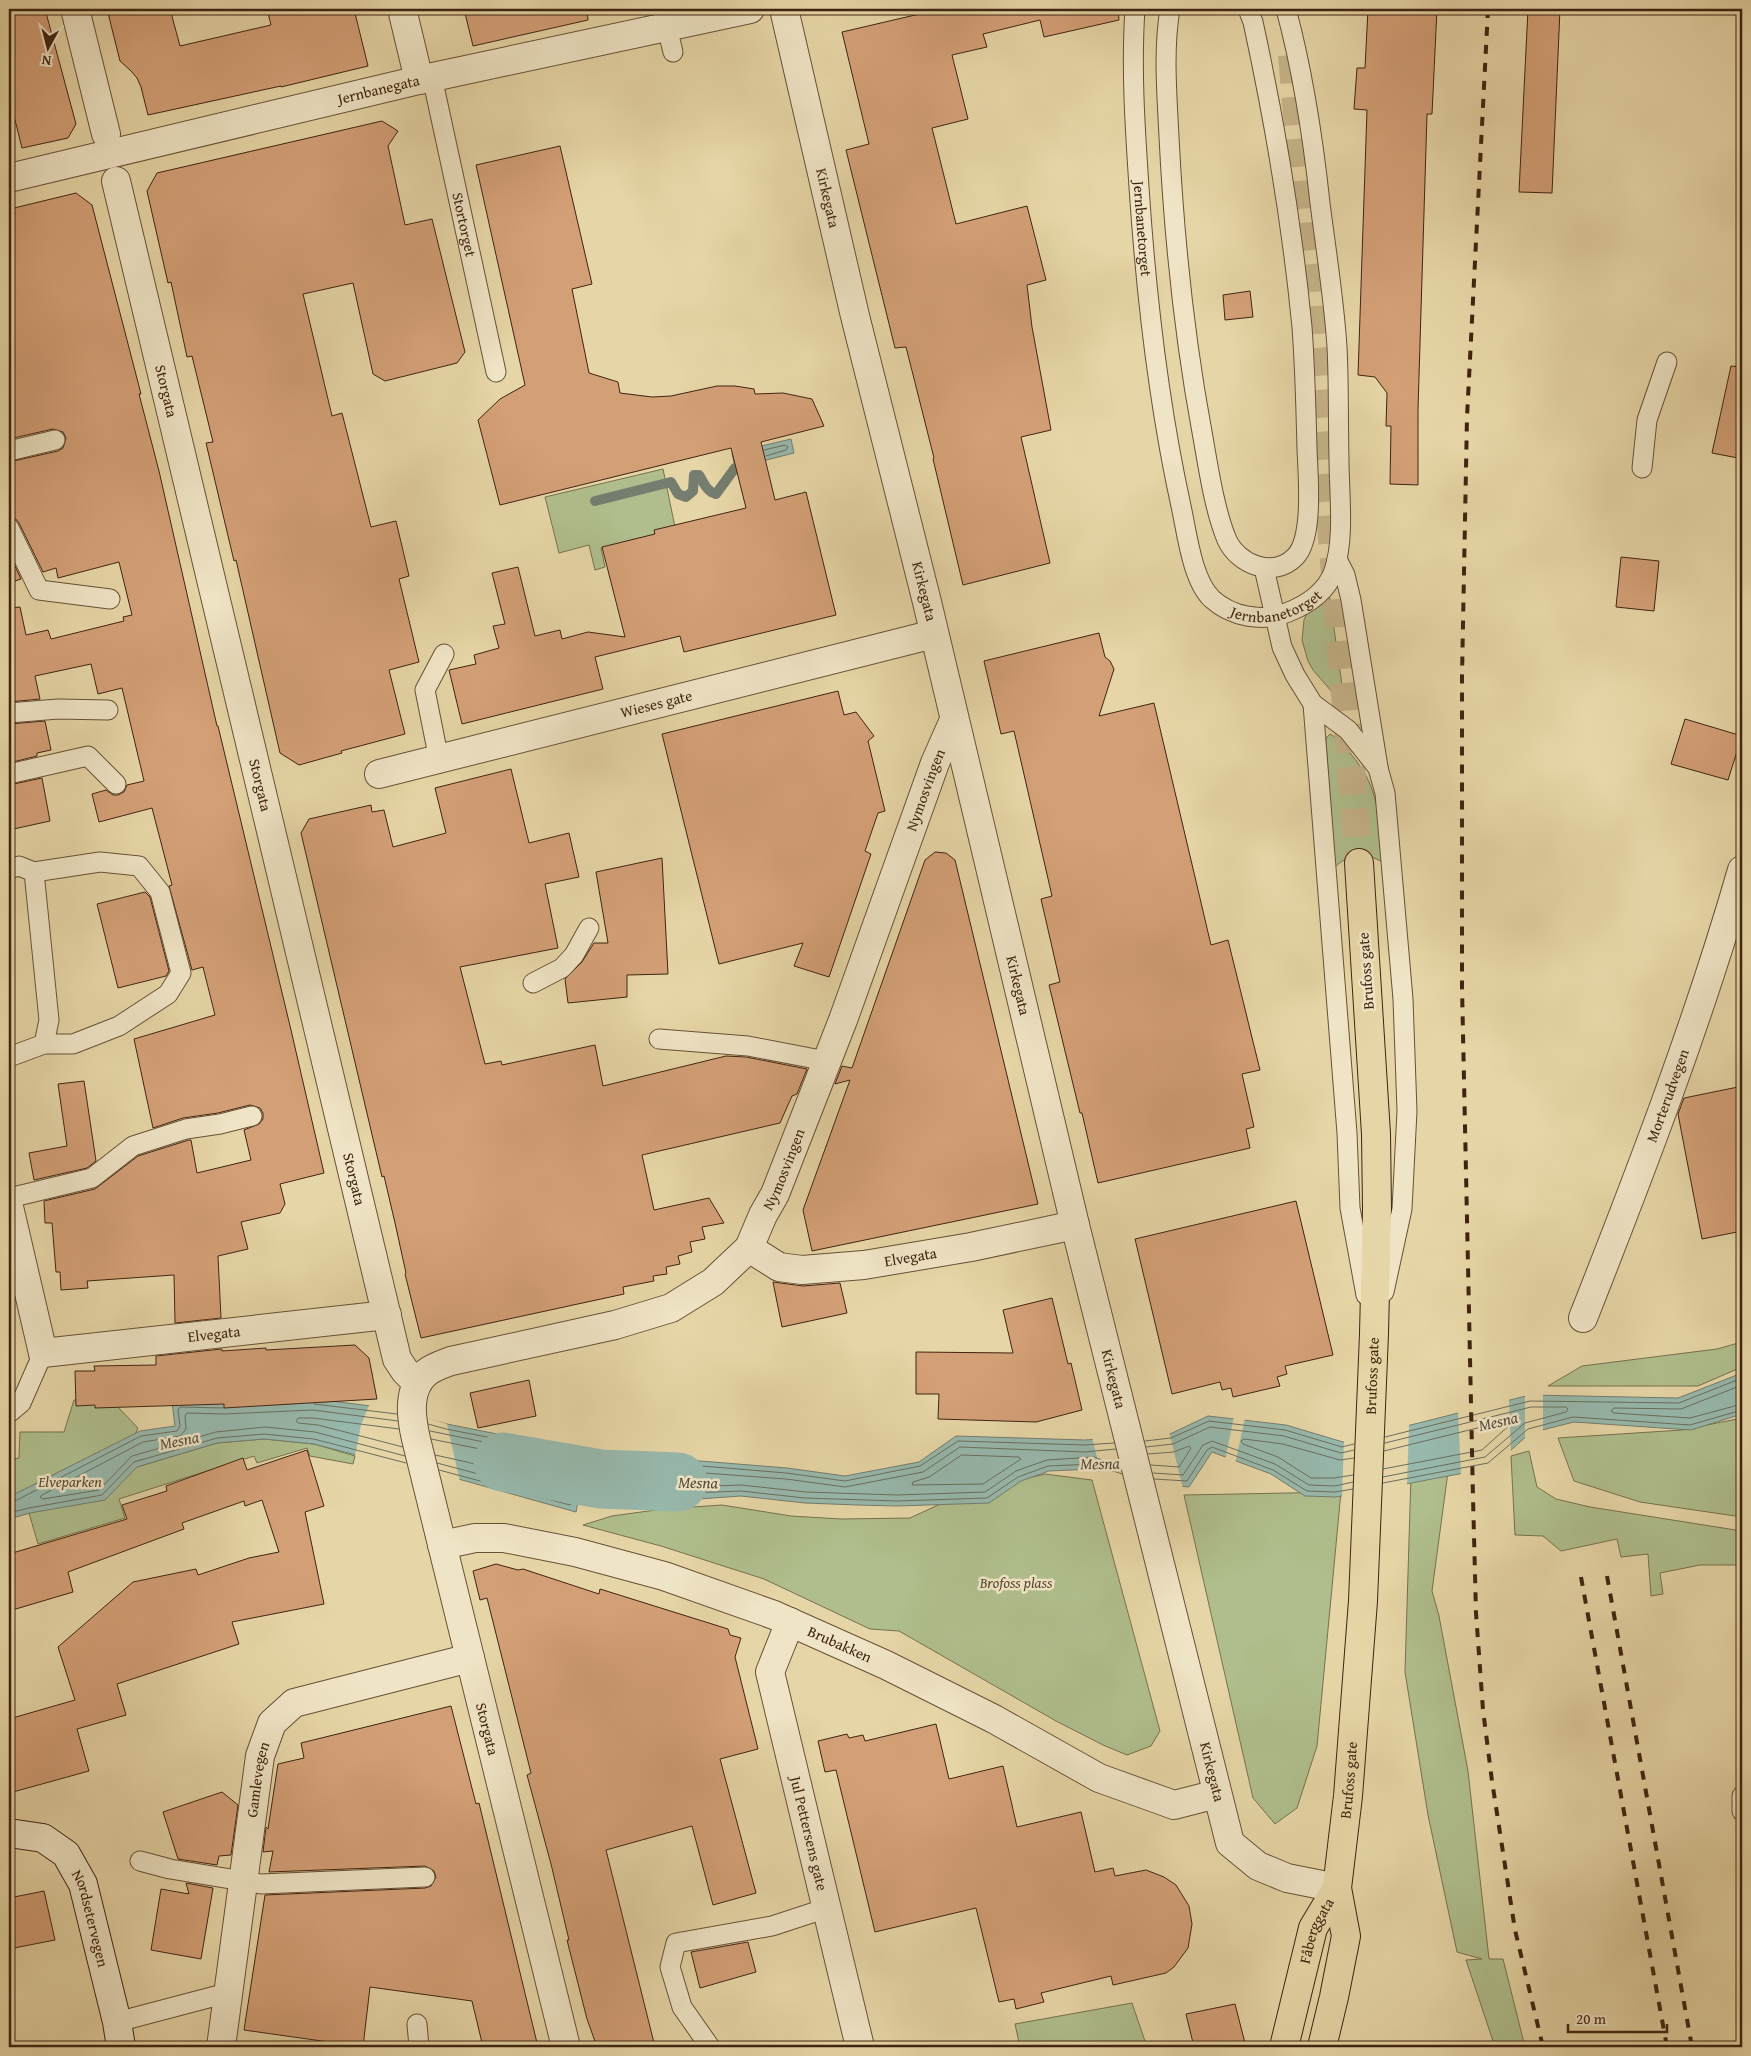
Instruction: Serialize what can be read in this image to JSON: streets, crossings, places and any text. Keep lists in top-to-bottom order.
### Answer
{
  "streets": {
    "main road": ["Brufoss gate", "Fåberggata"],
    "street": [
      "Jernbanegata",
      "Kirkegata",
      "Storgata",
      "Wieses gate",
      "Nymosvingen",
      "Morterudvegen",
      "Elvegata",
      "Brubakken",
      "Gamlevegen",
      "Jul Pettersens gate",
      "Nordsetervegen"
    ],
    "lane": ["Stortorget", "Jernbanetorget"]
  },
  "crossings": [
    ["Jernbanegata", "Stortorget"],
    ["Jernbanegata", "Storgata"],
    ["Kirkegata", "Wieses gate"],
    ["Kirkegata", "Nymosvingen"],
    ["Kirkegata", "Brufoss gate"],
    ["Kirkegata", "Elvegata"],
    ["Kirkegata", "Brubakken"],
    ["Kirkegata", "Fåberggata"],
    ["Storgata", "Nymosvingen"],
    ["Storgata", "Elvegata"],
    ["Storgata", "Brubakken"],
    ["Storgata", "Gamlevegen"],
    ["Nymosvingen", "Elvegata"],
    ["Brufoss gate", "Fåberggata"],
    ["Brubakken", "Jul Pettersens gate"]
  ],
  "water": ["Mesna"],
  "parks": ["Elveparken", "Brofoss plass"],
  "scale_bar": "20 m",
  "north": "bottom"
}
